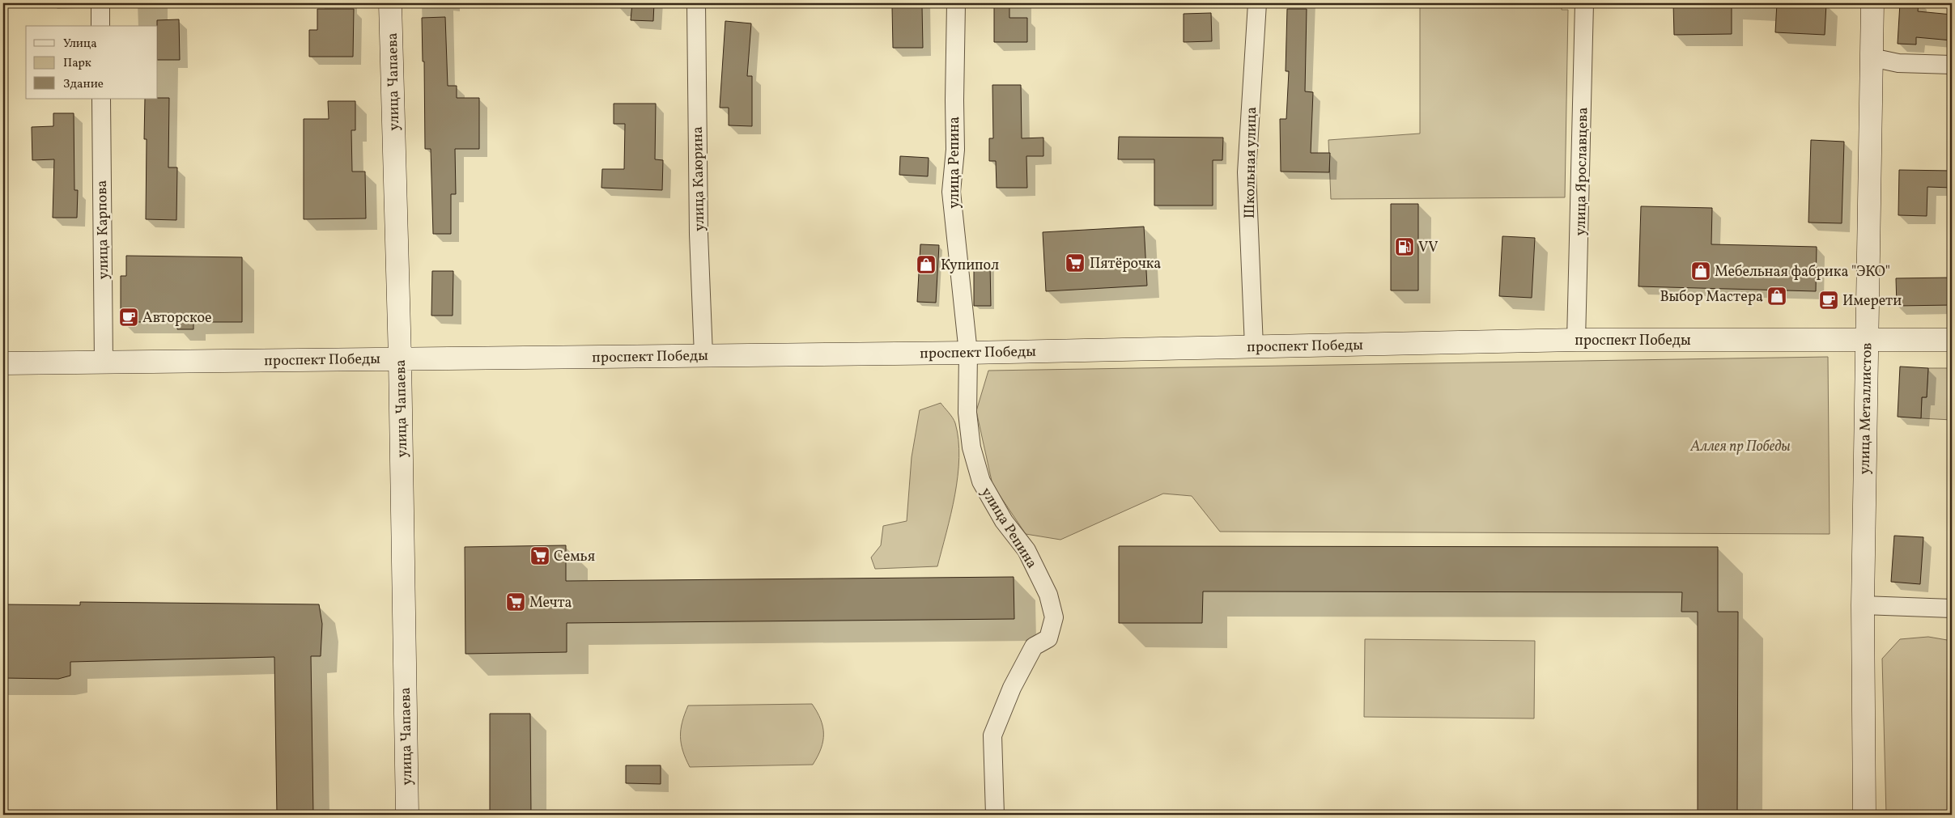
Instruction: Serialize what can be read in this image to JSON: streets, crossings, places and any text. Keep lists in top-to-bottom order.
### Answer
{
  "streets": {
    "street": [
      "улица Чапаева",
      "улица Репина",
      "Школьная улица",
      "улица Ярославцева",
      "улица Каюрина",
      "улица Карпова",
      "проспект Победы",
      "улица Металлистов"
    ]
  },
  "crossings": [
    ["улица Чапаева", "проспект Победы"],
    ["улица Репина", "проспект Победы"],
    ["Школьная улица", "проспект Победы"],
    ["улица Ярославцева", "проспект Победы"],
    ["улица Каюрина", "проспект Победы"],
    ["улица Карпова", "проспект Победы"],
    ["проспект Победы", "улица Металлистов"]
  ],
  "parks": ["Аллея пр Победы"],
  "places": {
    "fuel station": ["VV"],
    "supermarket": ["Пятёрочка", "Семья", "Мечта"],
    "shop": ["Купипол", "Мебельная фабрика \"ЭКО\"", "Выбор Мастера"],
    "cafe": ["Имерети", "Авторское"]
  },
  "legend": ["Улица", "Парк", "Здание"]
}
